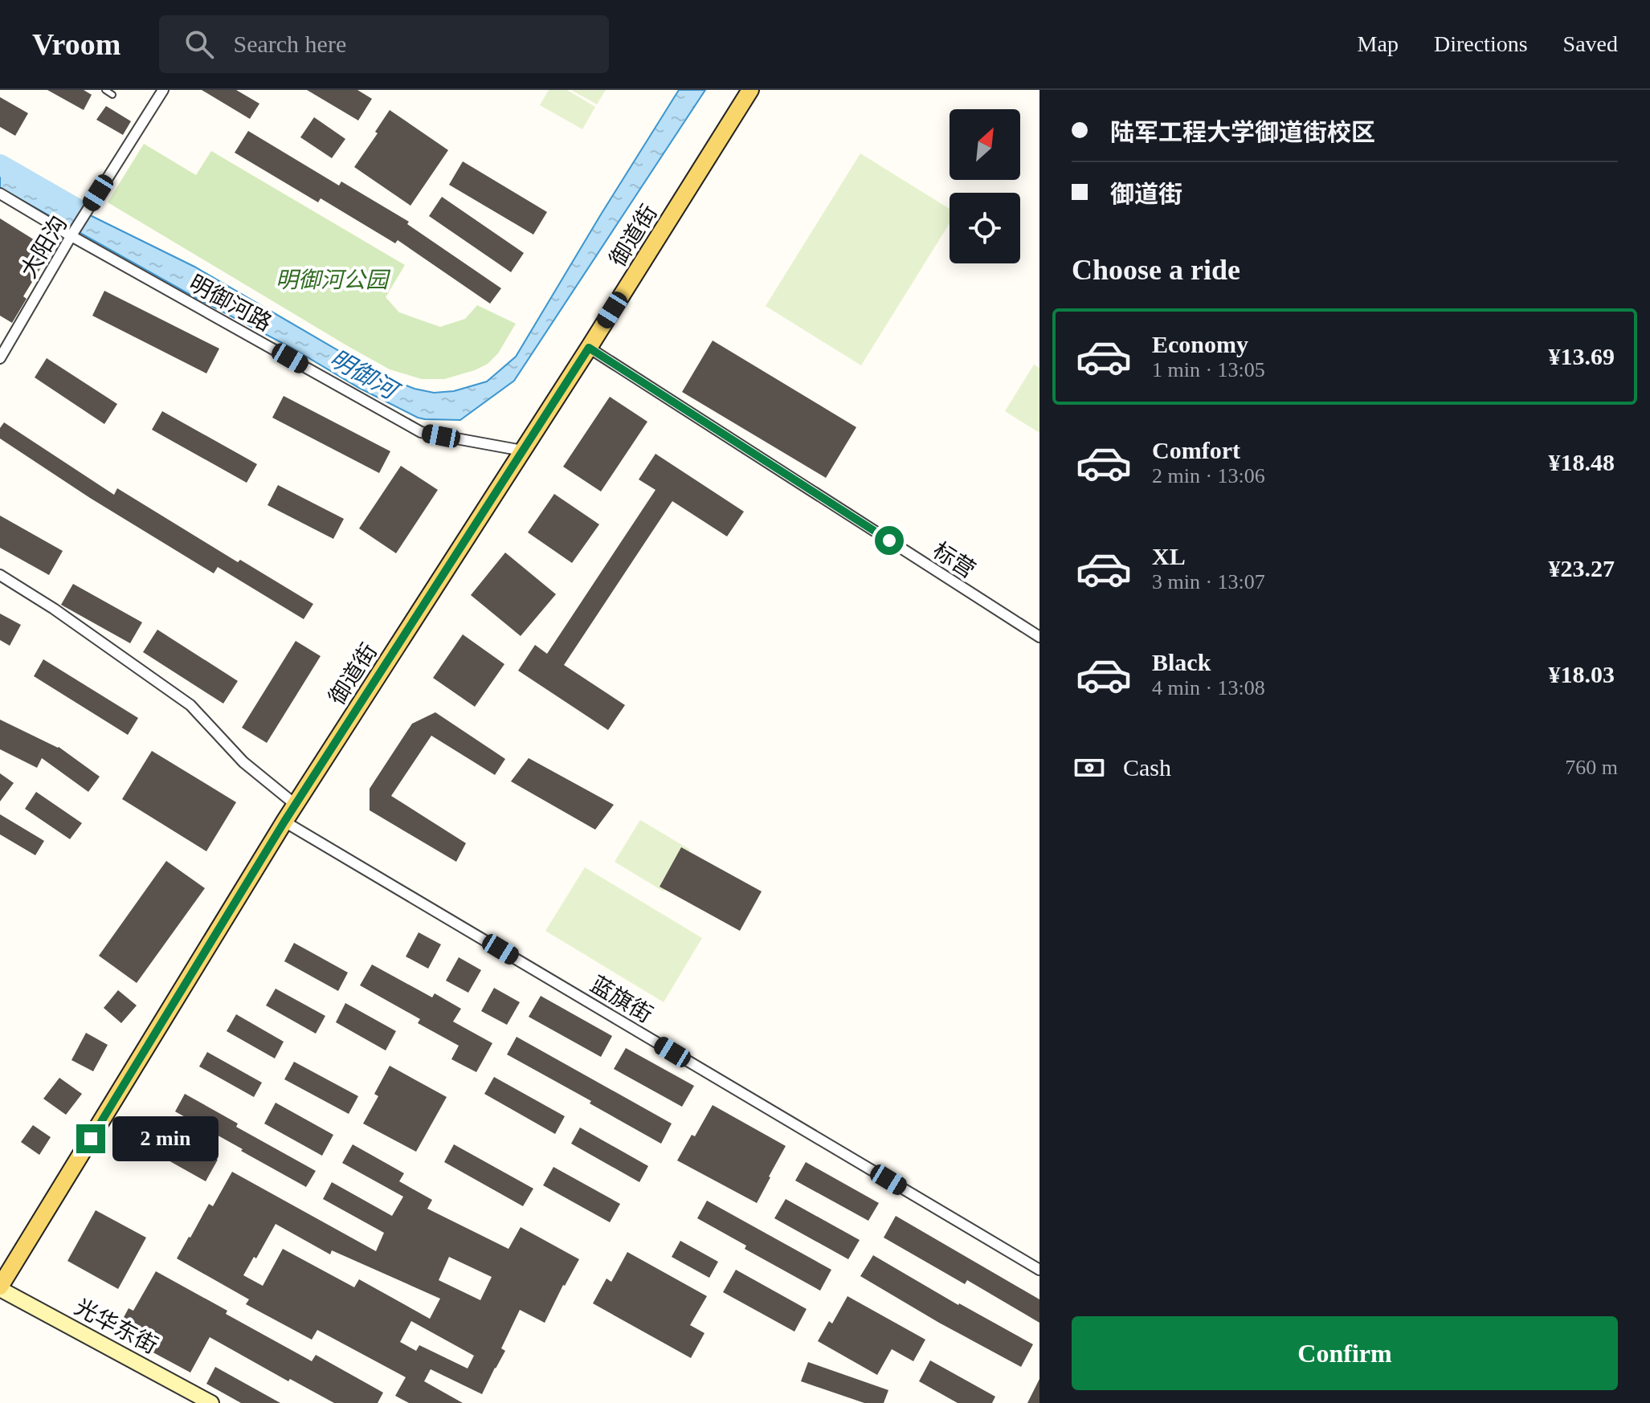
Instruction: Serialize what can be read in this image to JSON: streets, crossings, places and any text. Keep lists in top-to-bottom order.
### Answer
{
  "streets": {
    "main road": ["御道街"],
    "street": [
      "大阳沟",
      "明御河路",
      "标营",
      "蓝旗街",
      "光华东街"
    ]
  },
  "crossings": [
    ["御道街", "明御河路"],
    ["御道街", "标营"],
    ["御道街", "蓝旗街"],
    ["御道街", "光华东街"],
    ["大阳沟", "明御河路"]
  ],
  "water": ["明御河"],
  "parks": ["明御河公园"],
  "north": "top right",
  "page": {
    "header": "Vroom",
    "search": "Search here",
    "nav": ["Map", "Directions", "Saved"],
    "banner": ["陆军工程大学御道街校区", "御道街"],
    "heading": "Choose a ride",
    "list": [
      {
        "name": "Economy",
        "note": "1 min · 13:05",
        "value": "¥13.69"
      },
      {
        "name": "Comfort",
        "note": "2 min · 13:06",
        "value": "¥18.48"
      },
      {
        "name": "XL",
        "note": "3 min · 13:07",
        "value": "¥23.27"
      },
      {
        "name": "Black",
        "note": "4 min · 13:08",
        "value": "¥18.03"
      }
    ],
    "pay": ["Cash", "760 m"],
    "bubble": "2 min",
    "buttons": "Confirm"
  }
}
